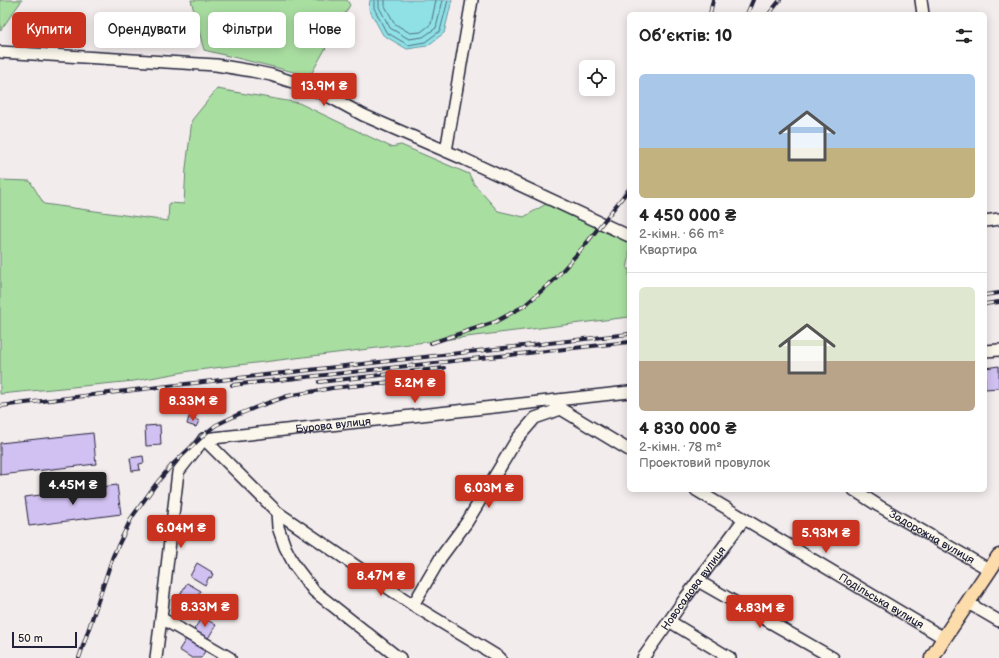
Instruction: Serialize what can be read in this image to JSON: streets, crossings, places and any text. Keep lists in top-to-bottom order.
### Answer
{
  "streets": {
    "street": [
      "Бурова вулиця",
      "Задорожна вулиця",
      "Новосадова вулиця",
      "Подільська вулиця"
    ]
  },
  "crossings": [
    ["Новосадова вулиця", "Подільська вулиця"]
  ],
  "scale_bar": "50 m",
  "page": {
    "chip": [
      "Купити",
      "Орендувати",
      "Фільтри",
      "Нове"
    ],
    "heading": "Об’єктів: 10",
    "list": [
      {
        "name": "4 450 000 ₴",
        "note": "2-кімн. · 66 m² · Квартира"
      },
      {
        "name": "4 830 000 ₴",
        "note": "2-кімн. · 78 m² · Проектовий провулок"
      }
    ],
    "price": [
      "13.9M ₴",
      "5.2M ₴",
      "8.33M ₴",
      "4.45M ₴",
      "6.03M ₴",
      "6.04M ₴",
      "5.93M ₴",
      "8.47M ₴",
      "8.33M ₴",
      "4.83M ₴"
    ],
    "scale": "50 m"
  }
}
